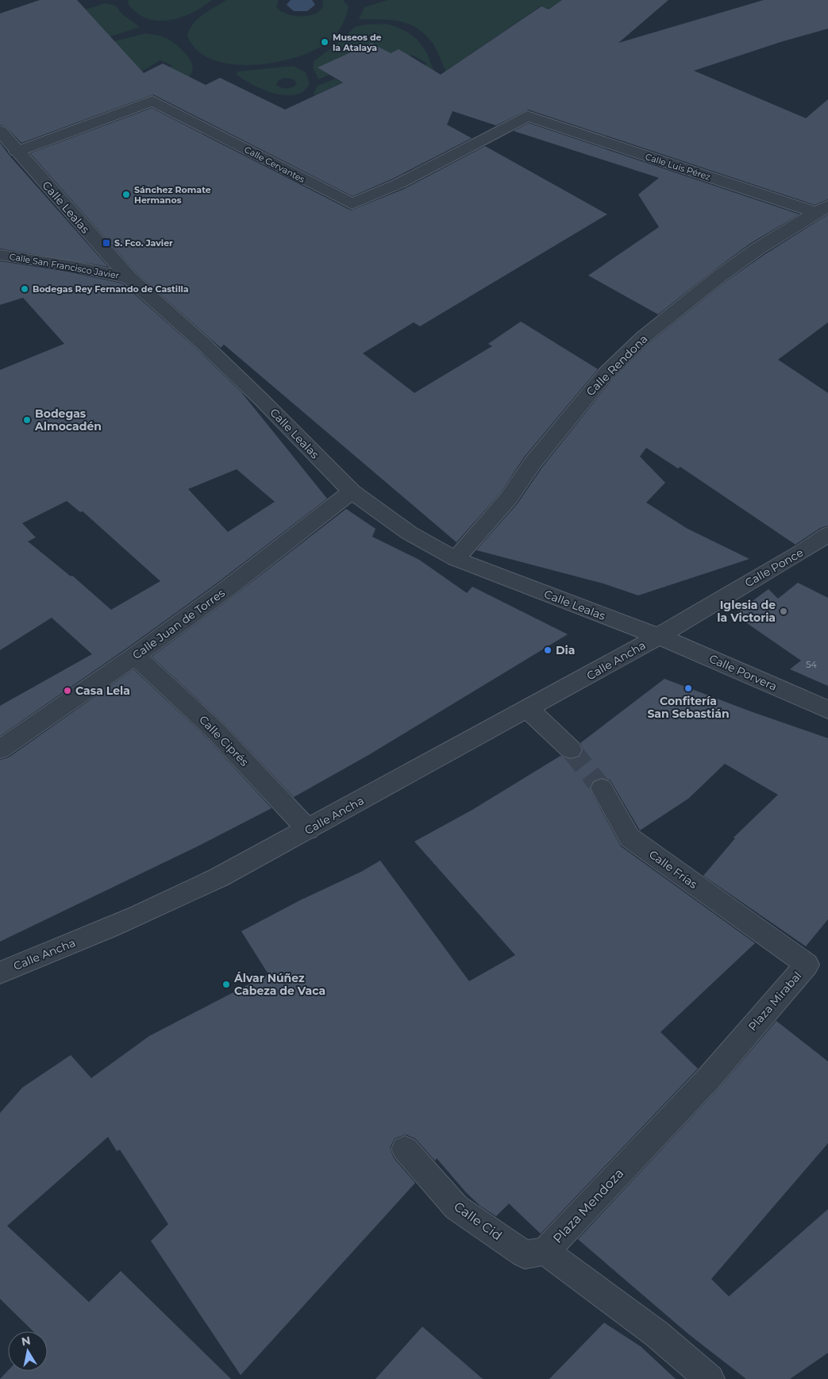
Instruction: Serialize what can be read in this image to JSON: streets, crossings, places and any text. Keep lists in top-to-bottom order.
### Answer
{
  "streets": {
    "street": [
      "Calle Cervantes",
      "Calle Luis Pérez",
      "Calle Lealas",
      "Calle San Francisco Javier",
      "Calle Rendona",
      "Calle Ponce",
      "Calle Juan de Torres",
      "Calle Ancha",
      "Calle Porvera",
      "Calle Ciprés",
      "Calle Frías",
      "Plaza Mirabal",
      "Plaza Mendoza",
      "Calle Cid"
    ]
  },
  "crossings": [
    ["Calle Cervantes", "Calle Luis Pérez"],
    ["Calle Cervantes", "Calle Lealas"],
    ["Calle Luis Pérez", "Calle Rendona"],
    ["Calle Lealas", "Calle San Francisco Javier"],
    ["Calle Lealas", "Calle Rendona"],
    ["Calle Lealas", "Calle Ponce"],
    ["Calle Lealas", "Calle Juan de Torres"],
    ["Calle Lealas", "Calle Ancha"],
    ["Calle Lealas", "Calle Porvera"],
    ["Calle Ponce", "Calle Ancha"],
    ["Calle Ponce", "Calle Porvera"],
    ["Calle Juan de Torres", "Calle Ciprés"],
    ["Calle Ancha", "Calle Porvera"],
    ["Calle Ancha", "Calle Ciprés"],
    ["Calle Frías", "Plaza Mirabal"],
    ["Plaza Mirabal", "Plaza Mendoza"],
    ["Plaza Mendoza", "Calle Cid"]
  ],
  "places": {
    "other": [
      "Museos de la Atalaya",
      "Sánchez Romate Hermanos",
      "Bodegas Rey Fernando de Castilla",
      "Bodegas Almocadén",
      "Iglesia de la Victoria",
      "Dia",
      "Confitería San Sebastián",
      "Casa Lela",
      "Álvar Núñez Cabeza de Vaca"
    ],
    "transit": ["S. Fco. Javier"]
  },
  "house_numbers": ["54"],
  "north": "top"
}
